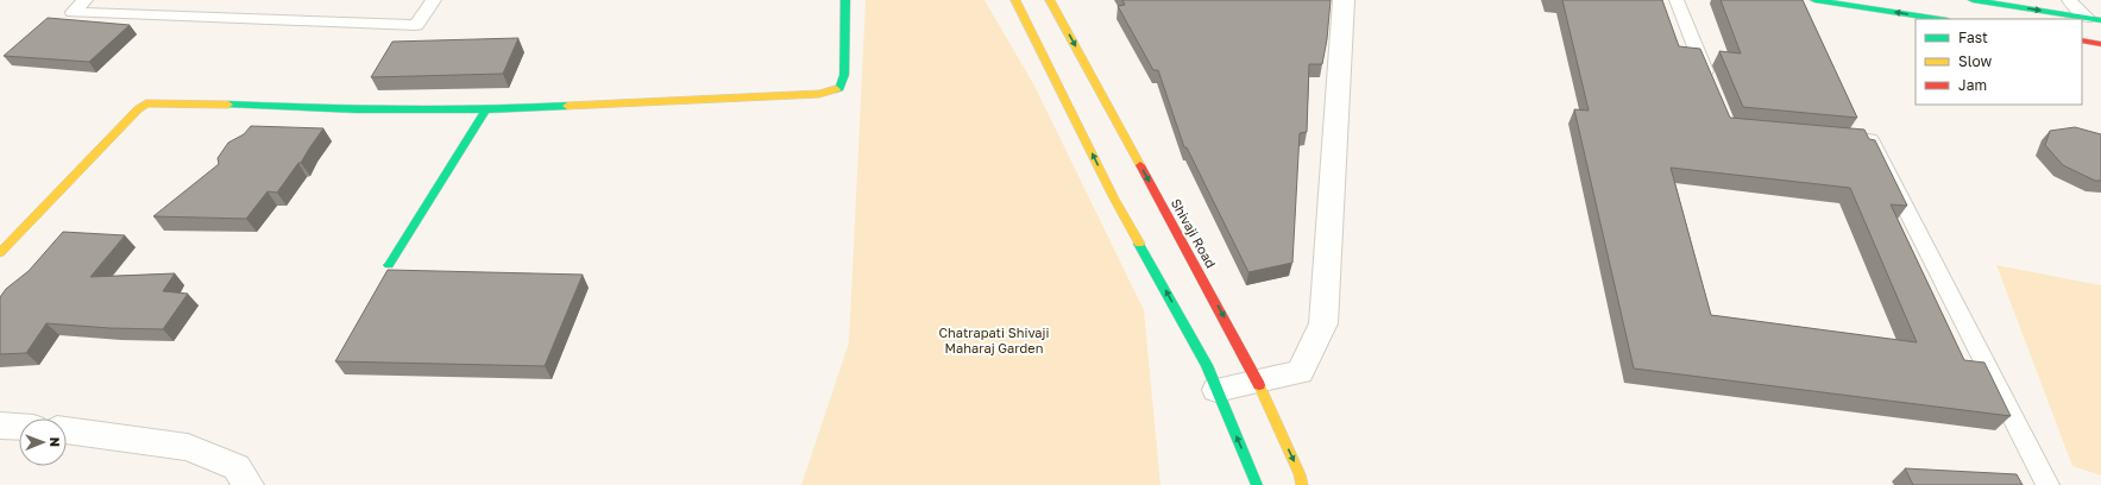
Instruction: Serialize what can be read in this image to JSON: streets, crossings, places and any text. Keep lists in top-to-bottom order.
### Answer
{
  "streets": {
    "main road": ["Shivaji Road"]
  },
  "parks": ["Chatrapati Shivaji Maharaj Garden"],
  "legend": ["Fast", "Slow", "Jam"],
  "north": "right"
}
